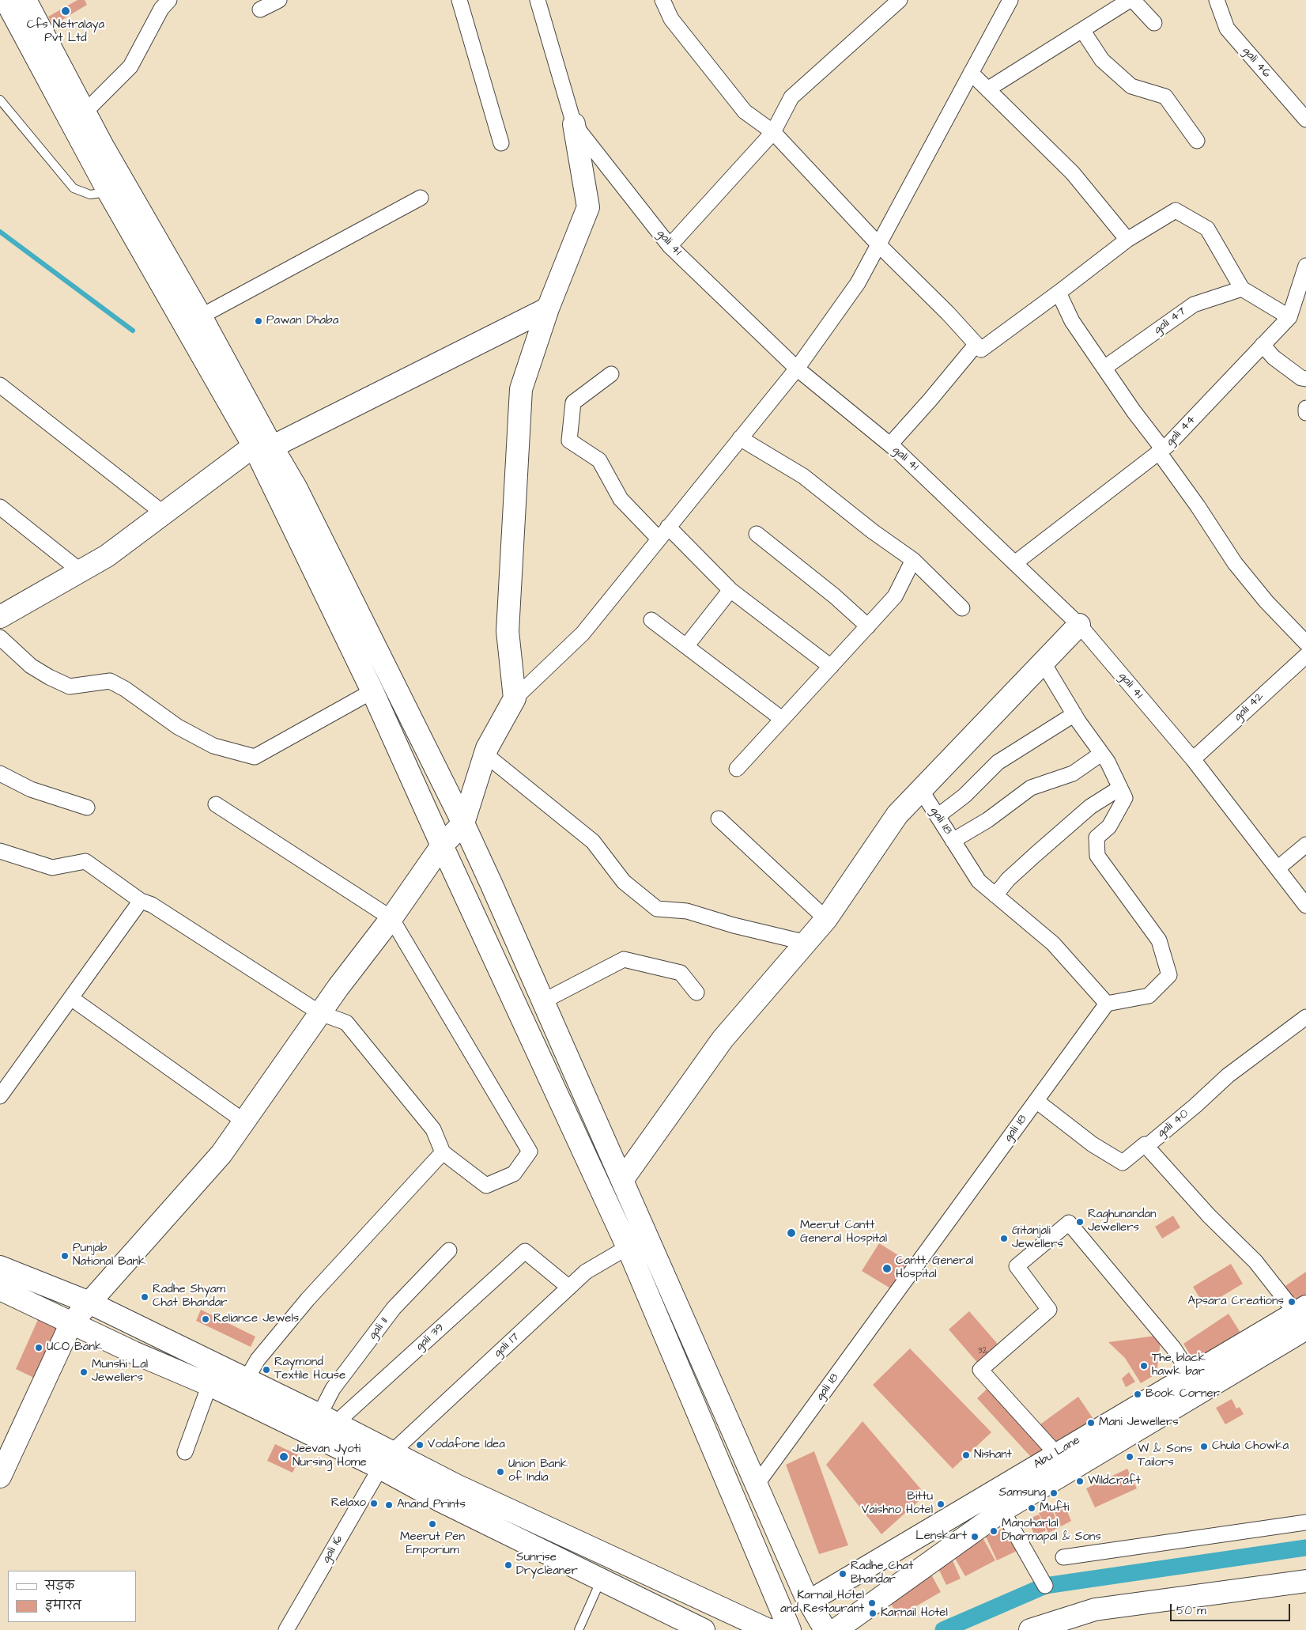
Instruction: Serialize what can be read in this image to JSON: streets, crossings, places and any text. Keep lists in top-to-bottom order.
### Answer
{
  "streets": {
    "main road": ["Abu Lane"],
    "street": [
      "gali 46",
      "gali 41",
      "gali 47",
      "gali 44",
      "gali 42",
      "gali 18",
      "gali 40",
      "gali 11",
      "gali 39",
      "gali 17",
      "gali 16"
    ]
  },
  "crossings": [
    ["gali 41", "gali 44"],
    ["gali 41", "gali 42"],
    ["gali 18", "gali 40"],
    ["gali 11", "gali 39"],
    ["gali 39", "gali 17"],
    ["gali 17", "gali 16"]
  ],
  "places": [
    "Cfs Netralaya Pvt Ltd",
    "Pawan Dhaba",
    "Raghunandan Jewellers",
    "Meerut Cantt General Hospital",
    "Gitanjali Jewellers",
    "Punjab National Bank",
    "Cantt. General Hospital",
    "Radhe Shyam Chat Bhandar",
    "Apsara Creations",
    "Reliance Jewels",
    "UCO Bank",
    "The black hawk bar",
    "Raymond Textile House",
    "Munshi Lal Jewellers",
    "Book Corner",
    "Mani Jewellers",
    "Vodafone Idea",
    "Chula Chowka",
    "Nishant",
    "Jeevan Jyoti Nursing Home",
    "W & Sons Tailors",
    "Union Bank of India",
    "Wildcraft",
    "Samsung",
    "Relaxo",
    "Bittu Vaishno Hotel",
    "Anand Prints",
    "Mufti",
    "Meerut Pen Emporium",
    "Manoharlal Dharmapal & Sons",
    "Lenskart",
    "Sunrise Drycleaner",
    "Radhe Chat Bhandar",
    "Karnail Hotel and Restaurant",
    "Karnail Hotel"
  ],
  "house_numbers": ["32"],
  "legend": ["सड़क", "इमारत"],
  "scale_bar": "50 m"
}
